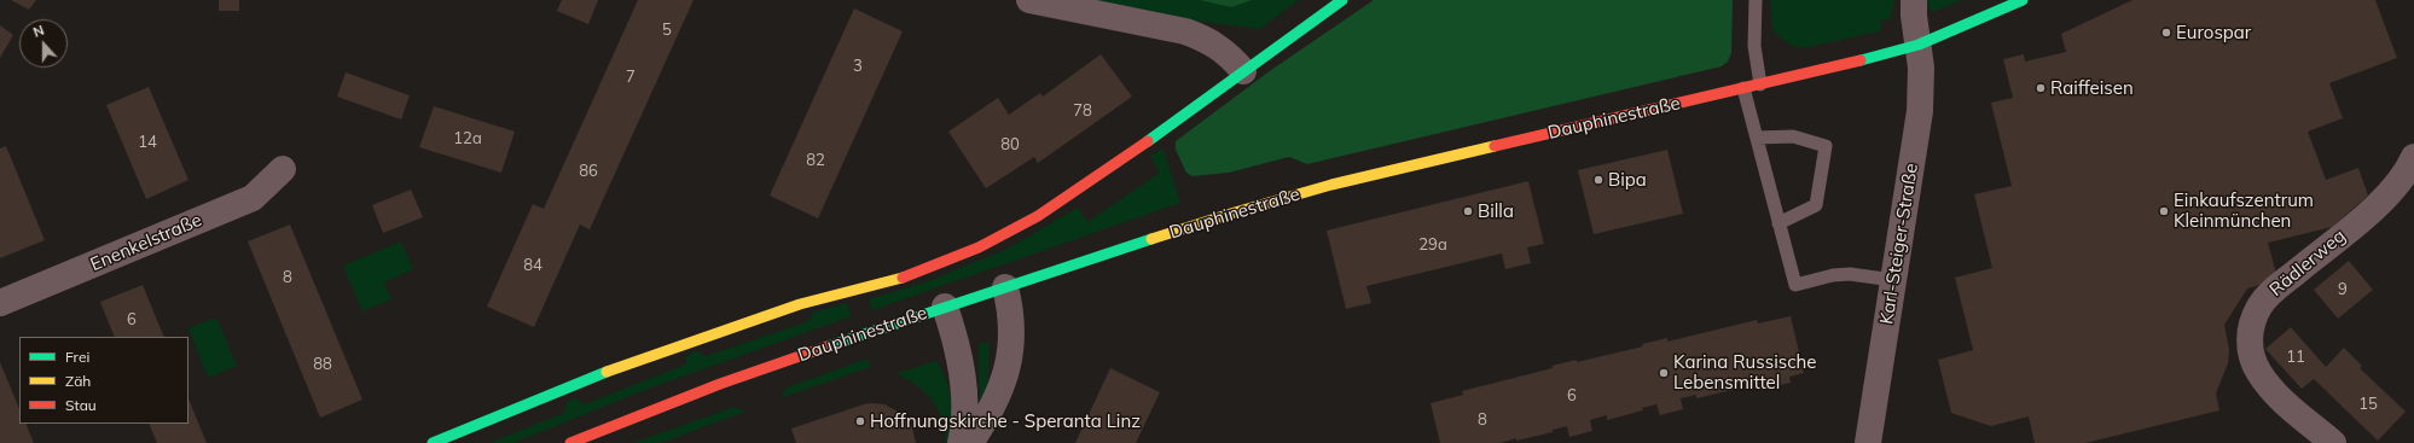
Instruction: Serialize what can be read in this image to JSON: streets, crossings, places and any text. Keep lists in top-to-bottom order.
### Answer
{
  "streets": {
    "main road": ["Dauphinestraße"],
    "street": ["Enenkelstraße", "Karl-Steiger-Straße", "Rädlerweg"]
  },
  "crossings": [
    ["Dauphinestraße", "Karl-Steiger-Straße"]
  ],
  "places": [
    "Eurospar",
    "Raiffeisen",
    "Bipa",
    "Billa",
    "Einkaufszentrum Kleinmünchen",
    "Karina Russische Lebensmittel",
    "Hoffnungskirche - Speranta Linz"
  ],
  "house_numbers": [
    "5",
    "3",
    "7",
    "78",
    "12a",
    "14",
    "80",
    "82",
    "86",
    "29a",
    "84",
    "8",
    "9",
    "6",
    "11",
    "88",
    "6",
    "15",
    "8"
  ],
  "legend": ["Frei", "Zäh", "Stau"],
  "north": "top"
}
